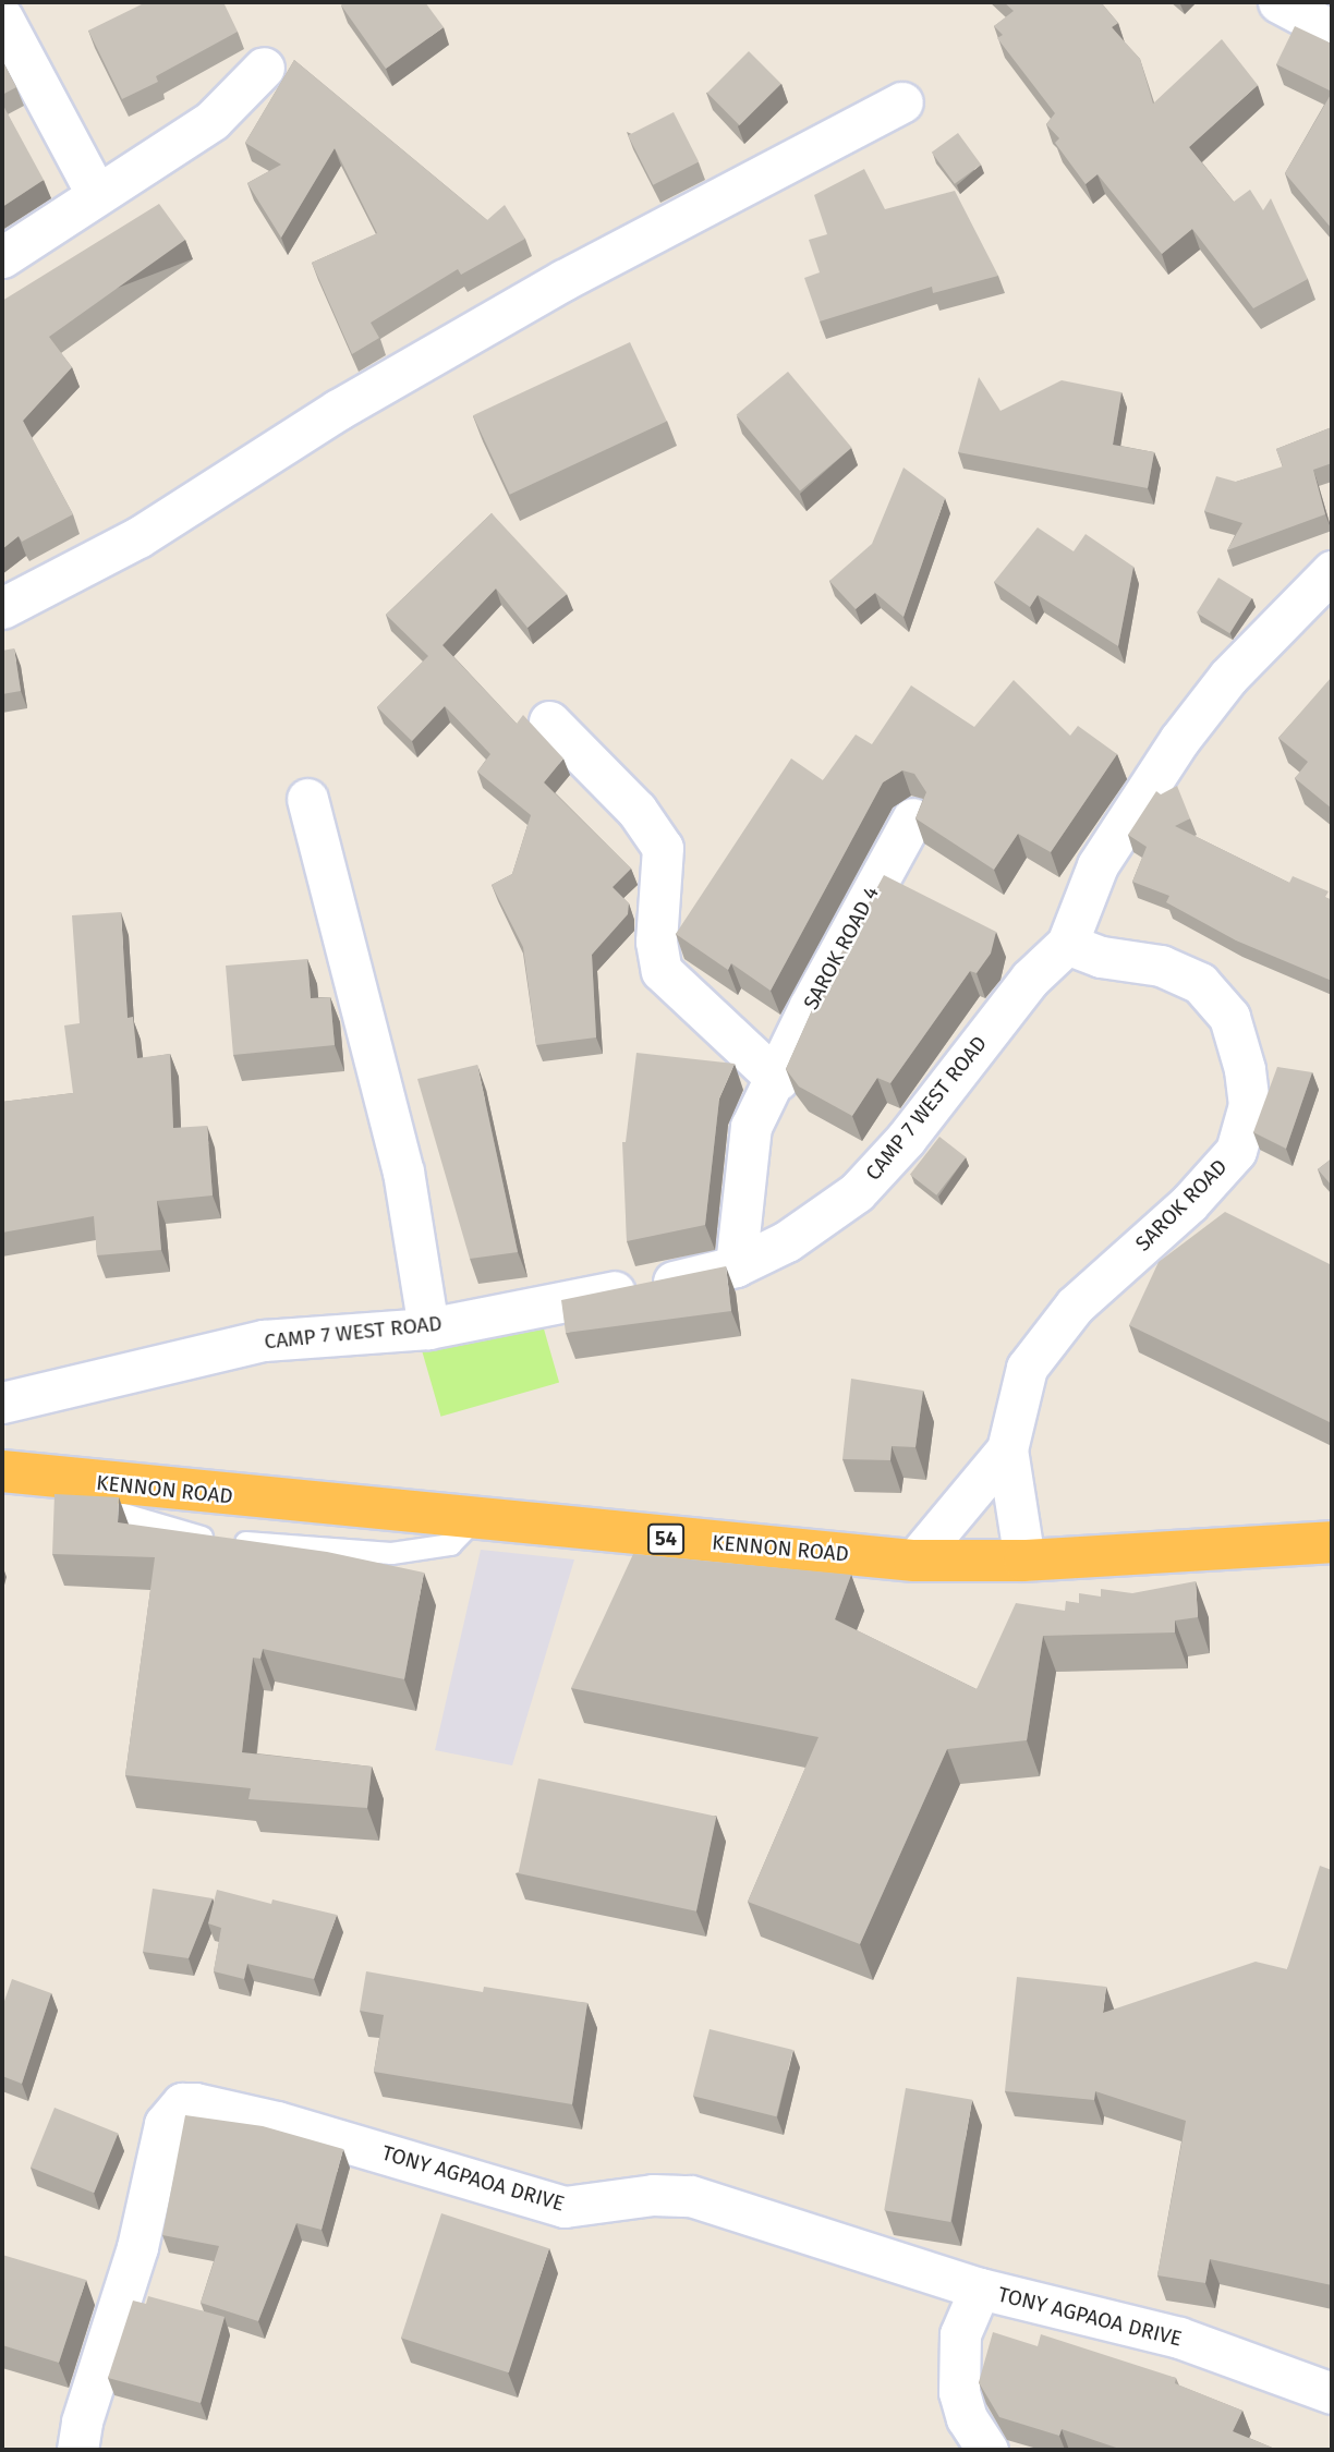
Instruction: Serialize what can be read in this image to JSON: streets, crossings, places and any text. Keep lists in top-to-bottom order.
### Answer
{
  "streets": {
    "highway": ["KENNON ROAD", "54"],
    "street": [
      "SAROK ROAD 4",
      "CAMP 7 WEST ROAD",
      "SAROK ROAD",
      "TONY AGPAOA DRIVE"
    ]
  },
  "crossings": [
    ["SAROK ROAD 4", "CAMP 7 WEST ROAD"],
    ["CAMP 7 WEST ROAD", "SAROK ROAD"],
    ["SAROK ROAD", "KENNON ROAD"]
  ]
}
